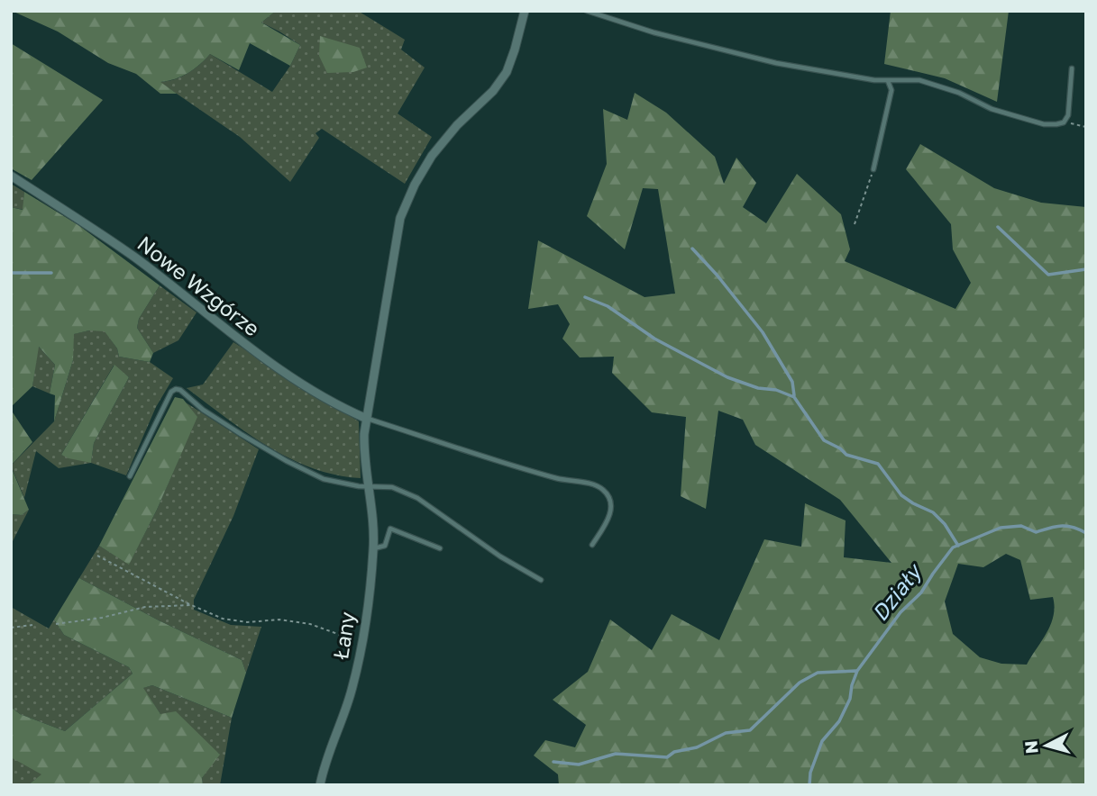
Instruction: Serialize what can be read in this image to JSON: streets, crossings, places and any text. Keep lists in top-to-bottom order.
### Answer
{
  "streets": {
    "street": ["Nowe Wzgórze", "Łany"]
  },
  "crossings": [
    ["Nowe Wzgórze", "Łany"]
  ],
  "water": ["Działy"],
  "north": "left"
}
